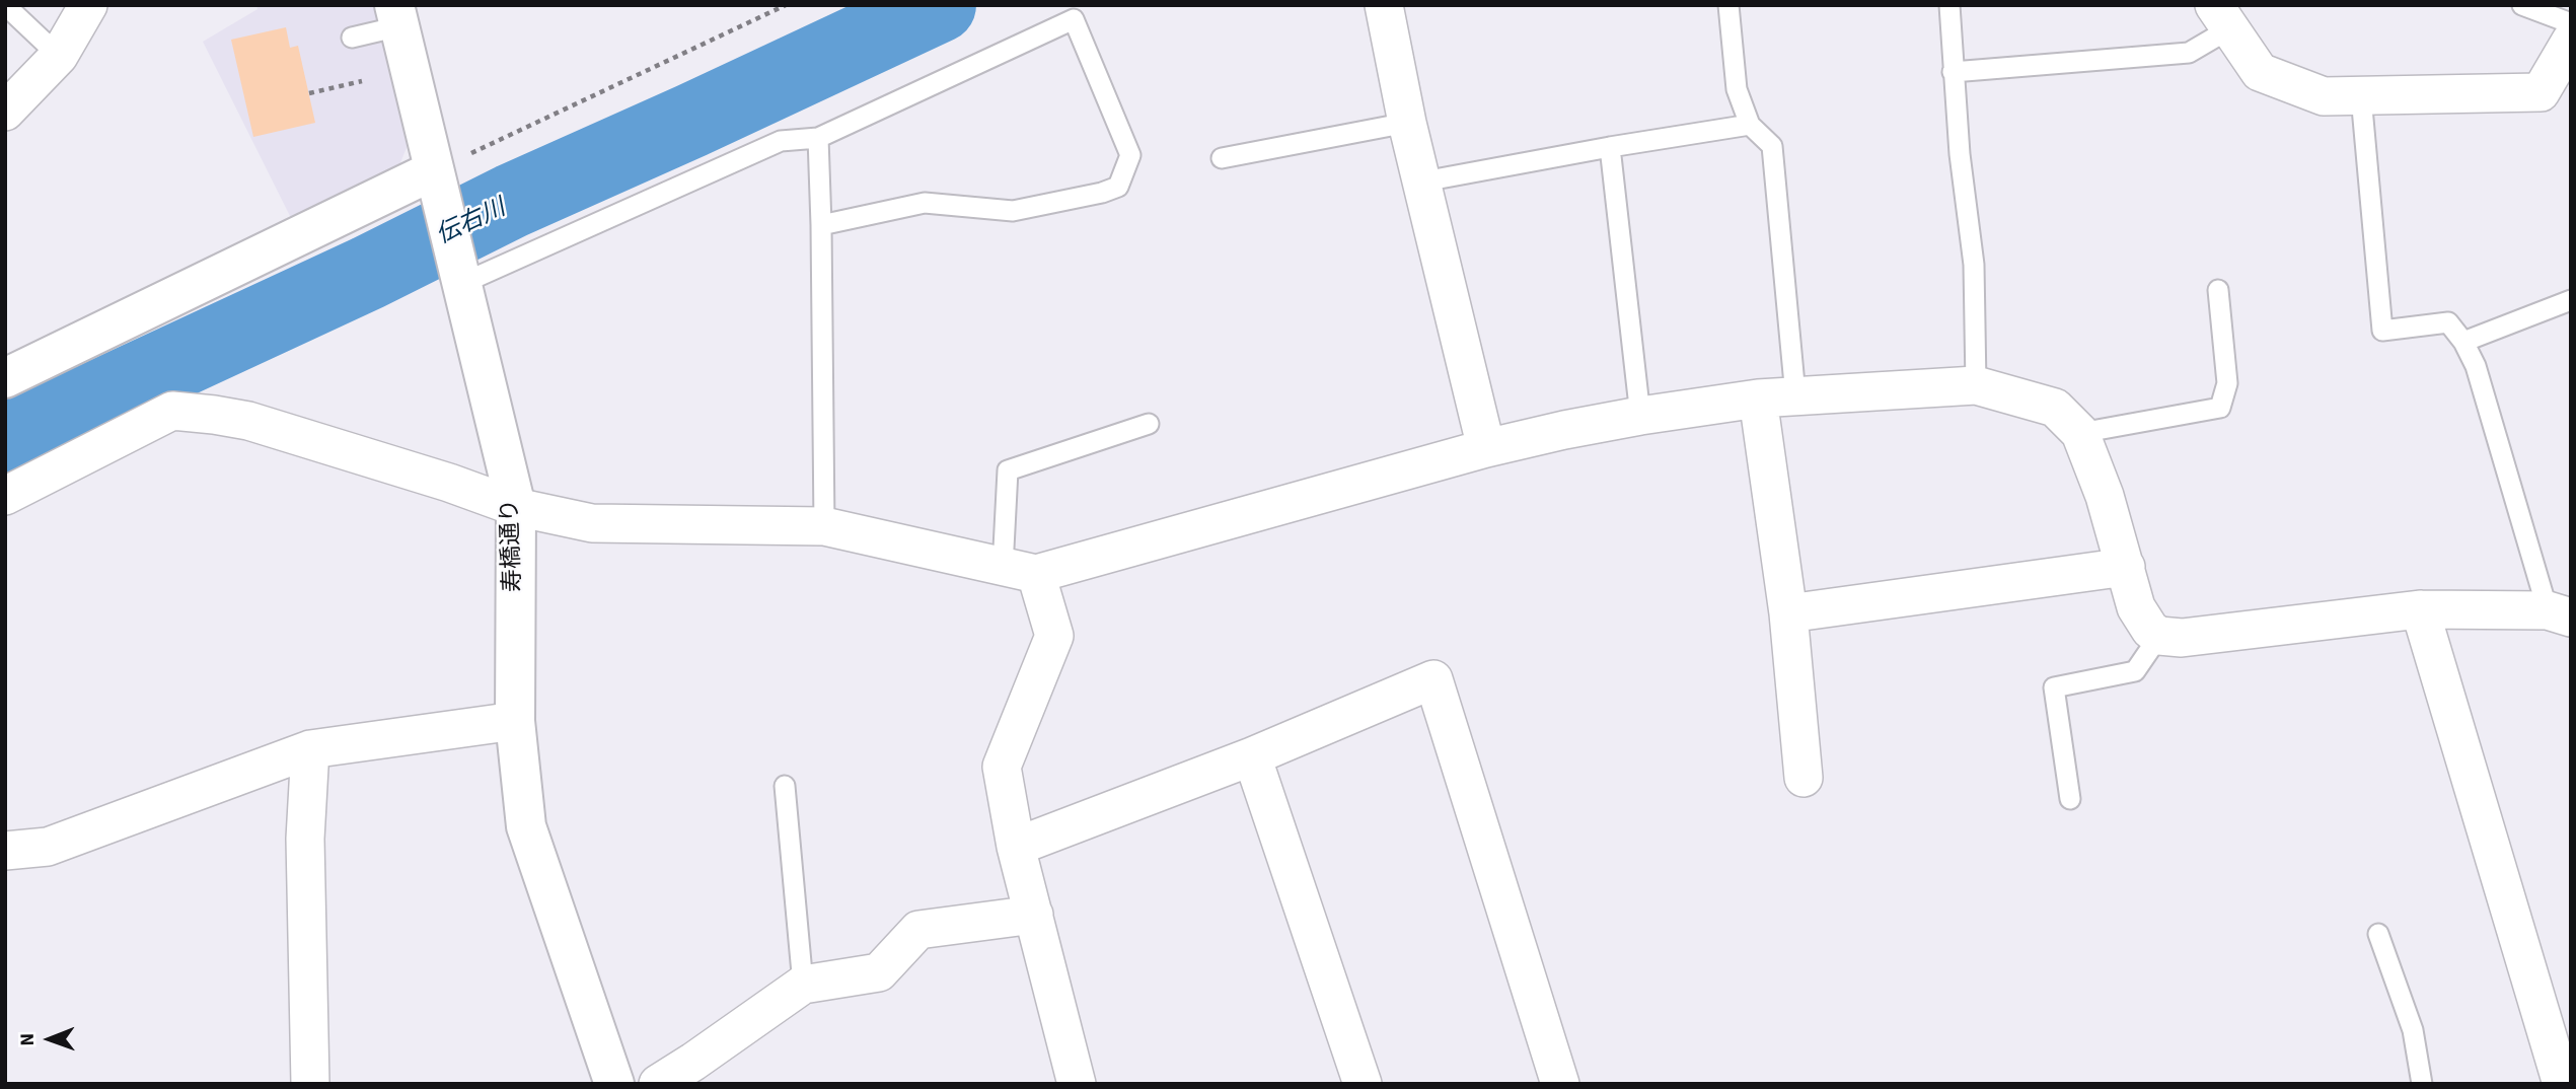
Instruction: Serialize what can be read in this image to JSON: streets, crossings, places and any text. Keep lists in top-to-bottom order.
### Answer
{
  "streets": {
    "street": ["寿橋通り"]
  },
  "water": ["伝右川"],
  "north": "left"
}
